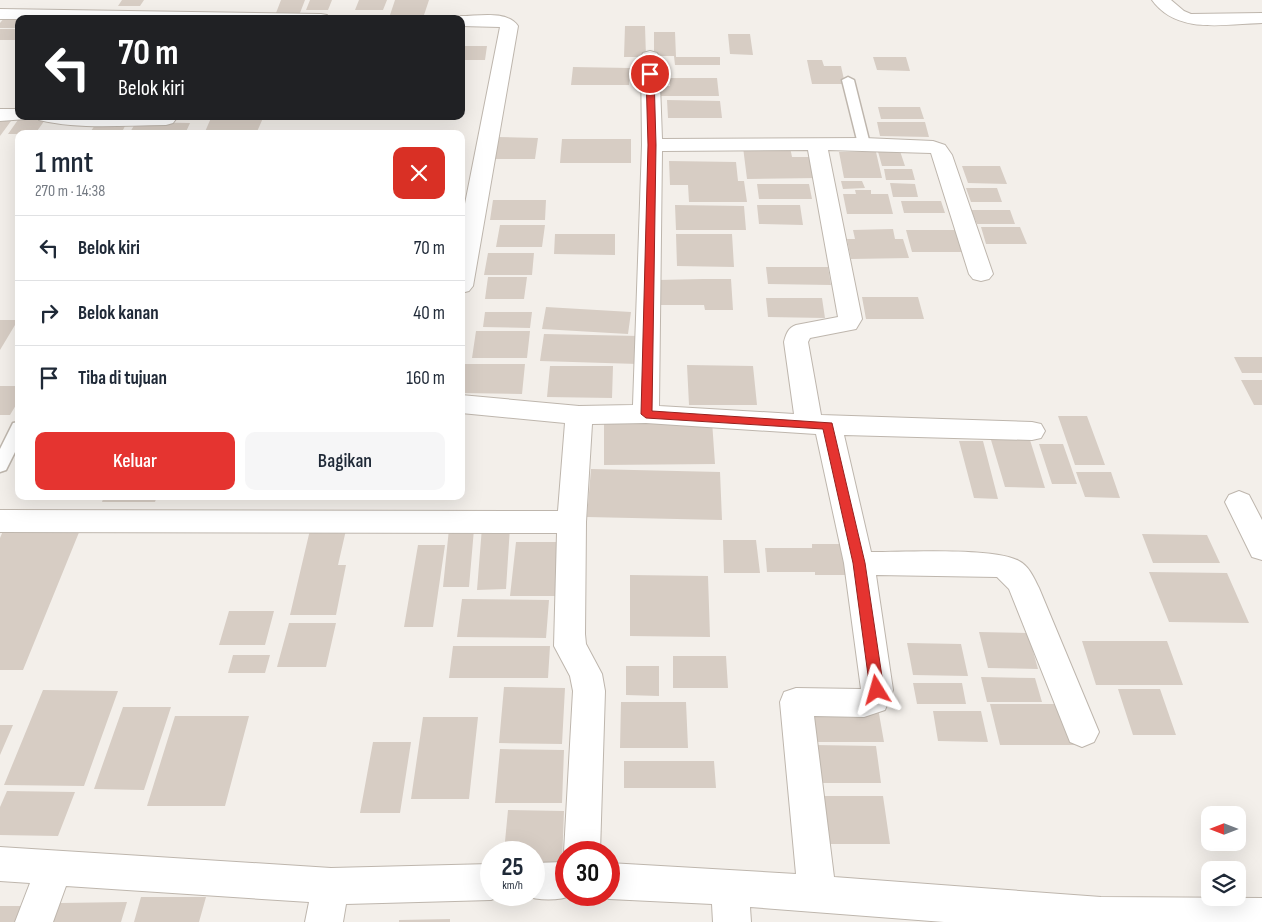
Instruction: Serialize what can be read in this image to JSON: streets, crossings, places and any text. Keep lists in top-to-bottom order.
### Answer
{
  "north": "left",
  "page": {
    "turn": ["70 m", "Belok kiri"],
    "heading": ["1 mnt", "270 m · 14:38"],
    "list": [
      {
        "name": "Belok kiri",
        "value": "70 m"
      },
      {
        "name": "Belok kanan",
        "value": "40 m"
      },
      {
        "name": "Tiba di tujuan",
        "value": "160 m"
      }
    ],
    "buttons": ["Keluar", "Bagikan"],
    "speed": "25 km/h",
    "limit": "30"
  }
}
